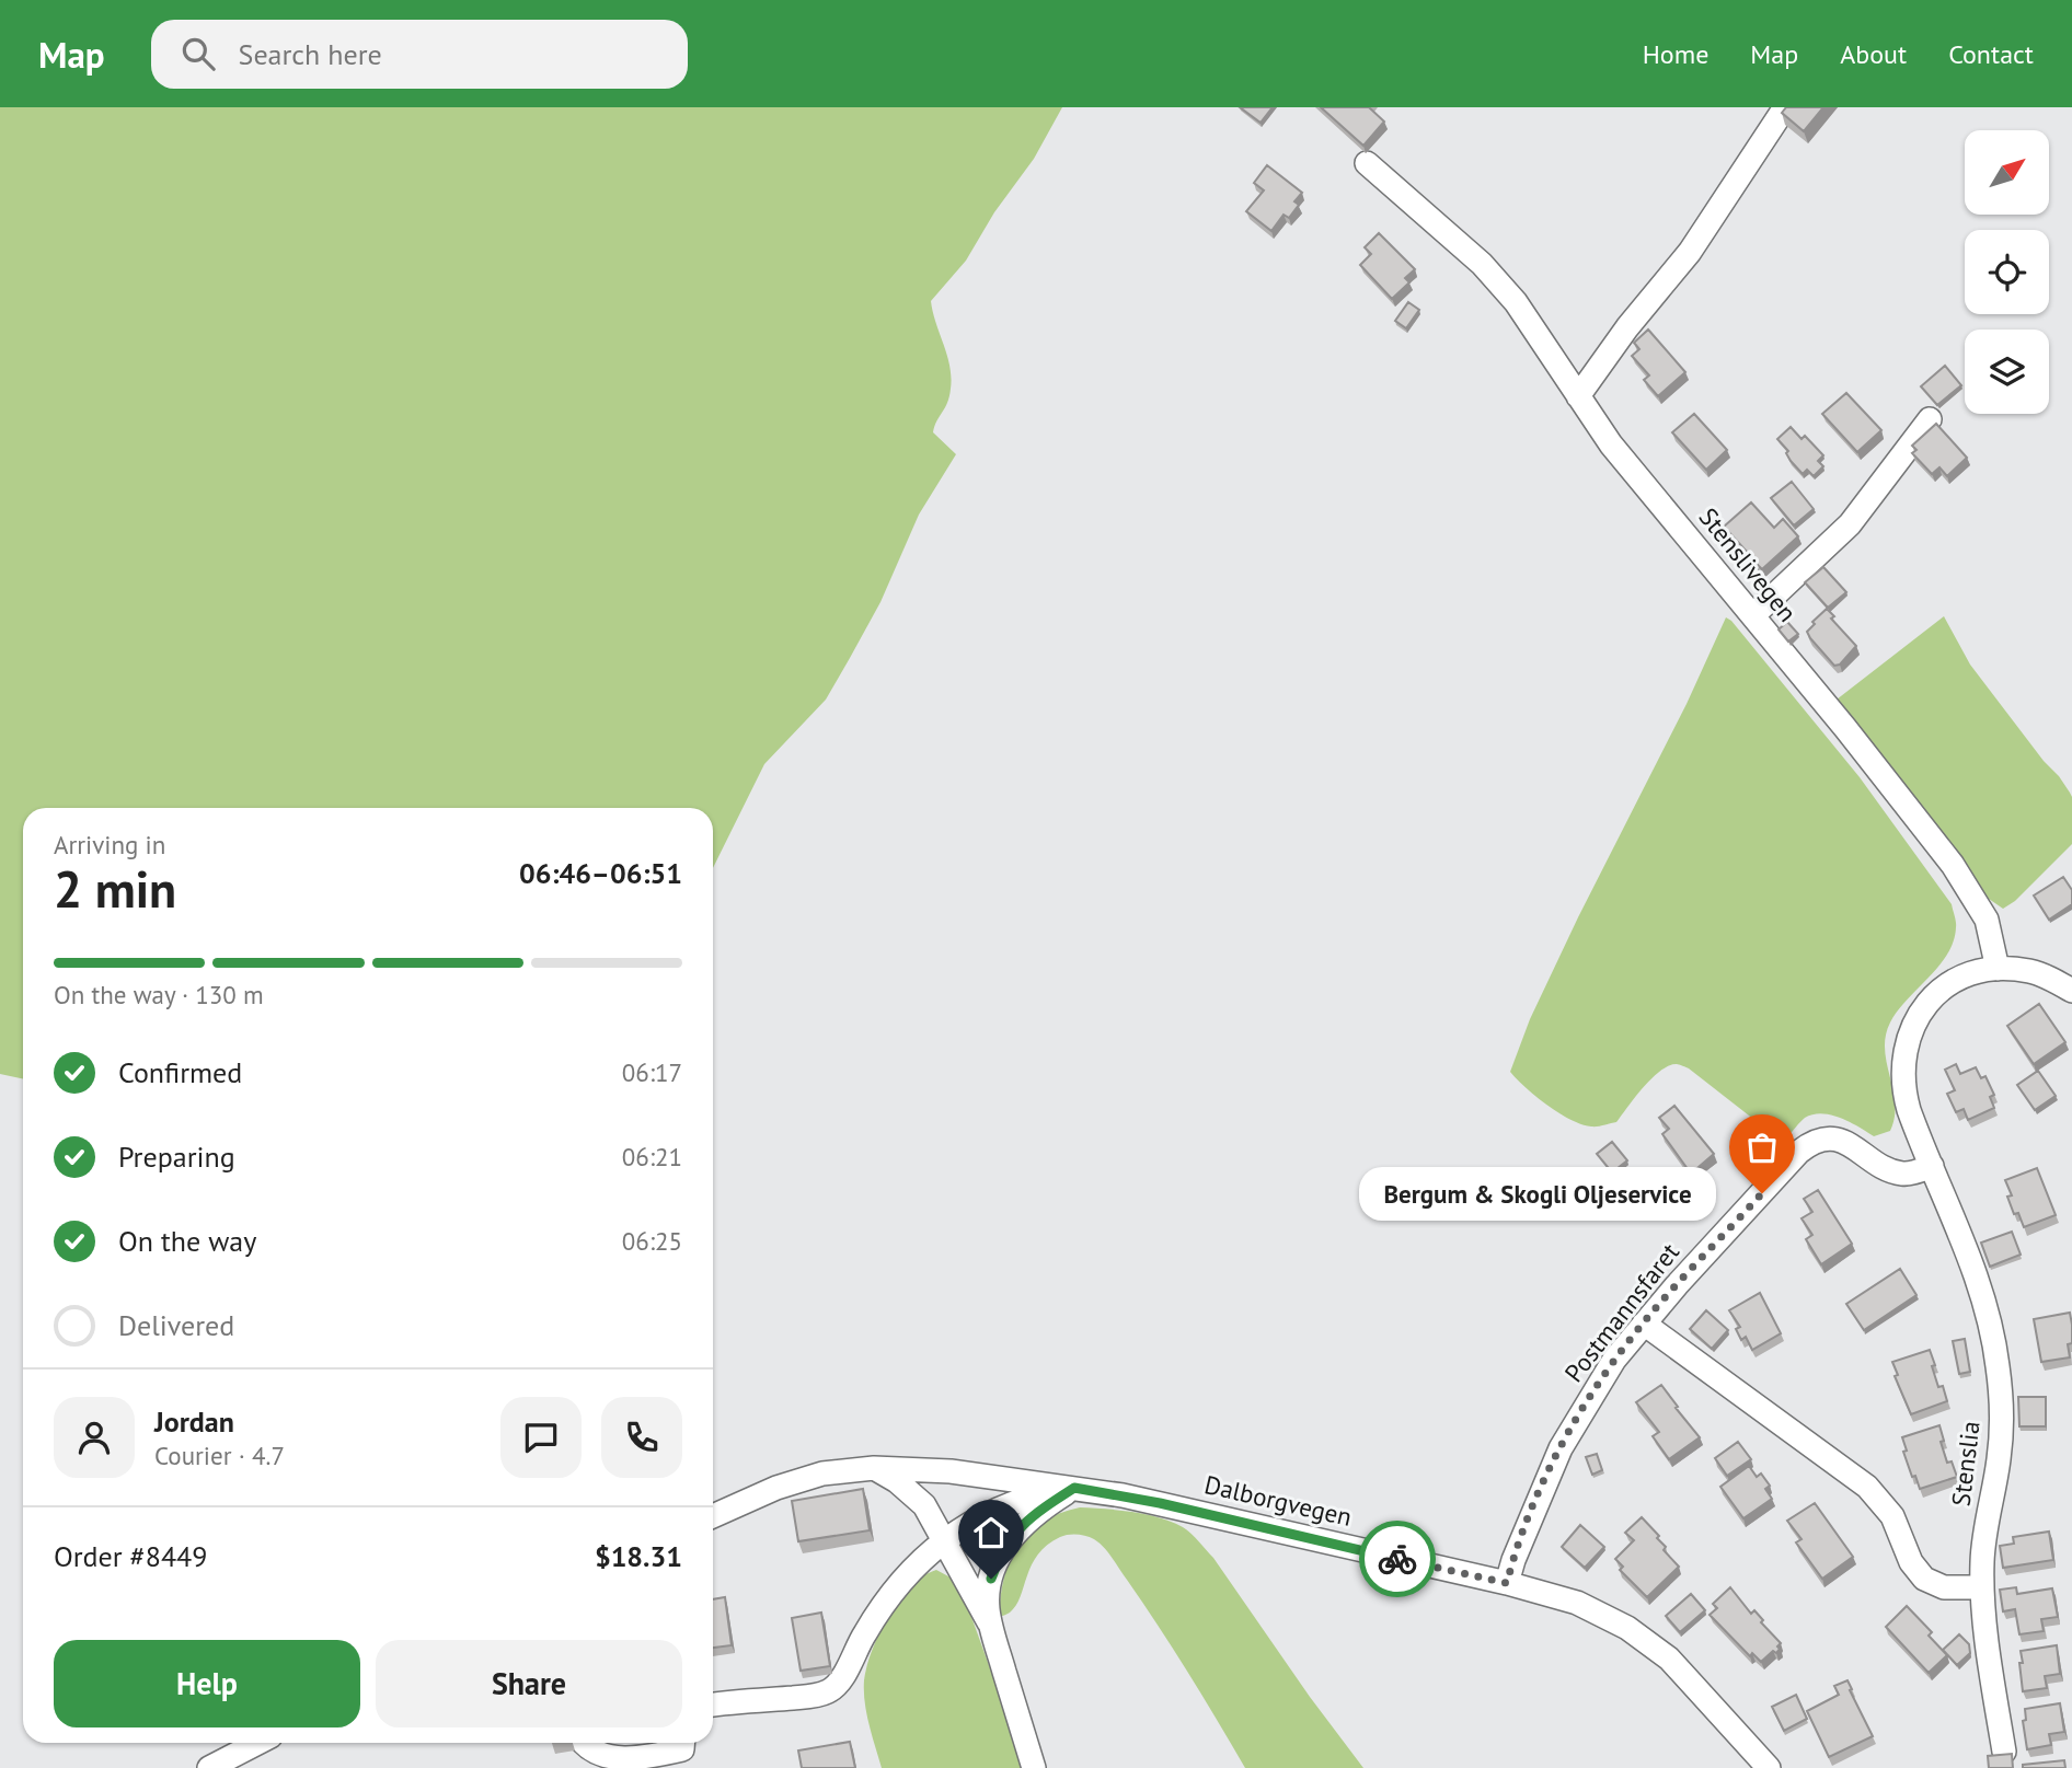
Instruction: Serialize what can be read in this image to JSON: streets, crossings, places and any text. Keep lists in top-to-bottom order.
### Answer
{
  "streets": {
    "street": [
      "Stenslivegen",
      "Postmannsfaret",
      "Stenslia",
      "Dalborgvegen"
    ]
  },
  "crossings": [
    ["Stenslivegen", "Stenslia"],
    ["Postmannsfaret", "Stenslia"],
    ["Postmannsfaret", "Dalborgvegen"]
  ],
  "places": ["Bergum & Skogli Oljeservice"],
  "north": "top right",
  "page": {
    "header": "Map",
    "search": "Search here",
    "nav": [
      "Home",
      "Map",
      "About",
      "Contact"
    ],
    "heading": ["2 min", "Arriving in", "06:46–06:51"],
    "panel": [
      "Jordan",
      "Courier · 4.7",
      "Order #8449",
      "$18.31"
    ],
    "bar": "On the way · 130 m",
    "list": [
      ["Confirmed", "06:17"],
      ["Preparing", "06:21"],
      ["On the way", "06:25"],
      "Delivered"
    ],
    "bubble": "Bergum & Skogli Oljeservice",
    "buttons": ["Help", "Share"]
  }
}
